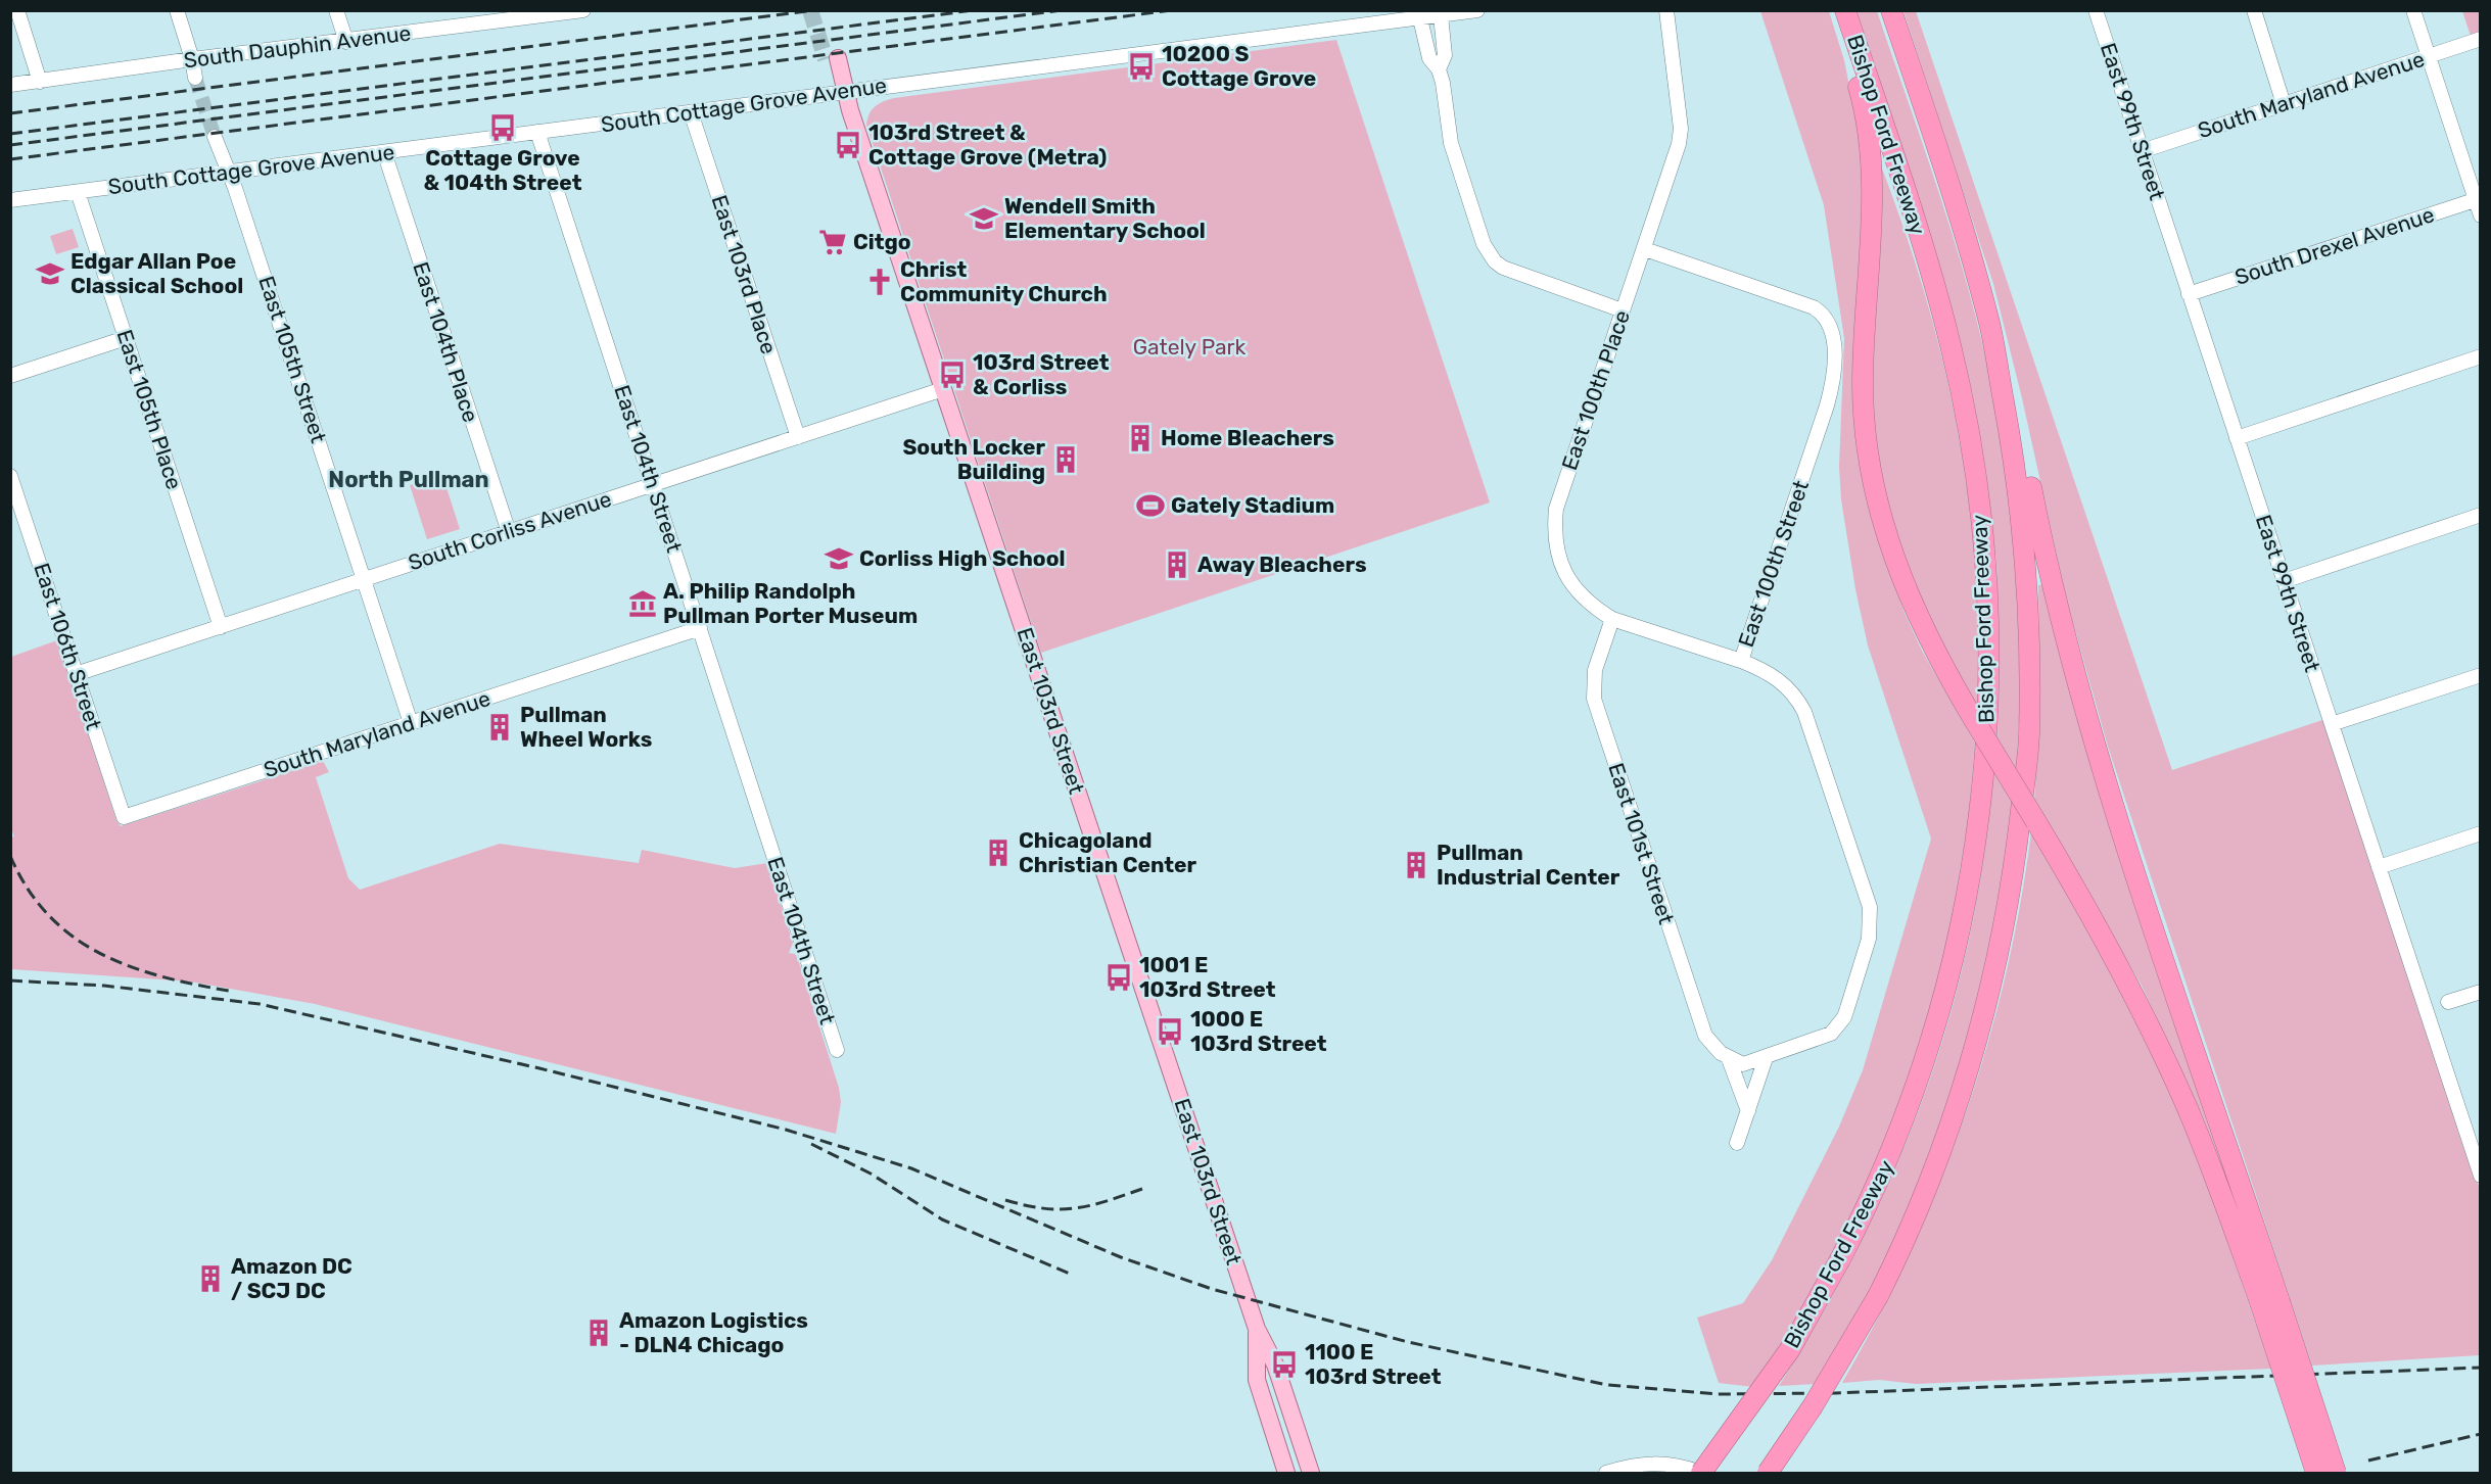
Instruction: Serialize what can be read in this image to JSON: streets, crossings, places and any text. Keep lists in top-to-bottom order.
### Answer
{
  "streets": {
    "highway": ["Bishop Ford Freeway"],
    "main road": ["East 103rd Street"],
    "street": [
      "South Dauphin Avenue",
      "South Maryland Avenue",
      "South Cottage Grove Avenue",
      "East 99th Street",
      "South Drexel Avenue",
      "East 103rd Place",
      "East 104th Place",
      "East 105th Street",
      "East 100th Place",
      "East 105th Place",
      "East 104th Street",
      "South Corliss Avenue",
      "East 100th Street",
      "East 106th Street",
      "East 101st Street"
    ]
  },
  "crossings": [
    ["South Maryland Avenue", "East 99th Street"],
    ["South Maryland Avenue", "East 105th Street"],
    ["South Maryland Avenue", "East 104th Street"],
    ["South Maryland Avenue", "East 106th Street"],
    ["South Cottage Grove Avenue", "East 103rd Place"],
    ["South Cottage Grove Avenue", "East 104th Place"],
    ["South Cottage Grove Avenue", "East 105th Street"],
    ["South Cottage Grove Avenue", "East 105th Place"],
    ["South Cottage Grove Avenue", "East 104th Street"],
    ["South Cottage Grove Avenue", "East 103rd Street"],
    ["East 99th Street", "South Drexel Avenue"],
    ["East 103rd Place", "South Corliss Avenue"],
    ["East 104th Place", "South Corliss Avenue"],
    ["East 105th Street", "South Corliss Avenue"],
    ["East 100th Place", "East 100th Street"],
    ["East 100th Place", "East 101st Street"],
    ["East 105th Place", "South Corliss Avenue"],
    ["East 104th Street", "South Corliss Avenue"],
    ["South Corliss Avenue", "East 106th Street"],
    ["South Corliss Avenue", "East 103rd Street"]
  ],
  "districts": ["North Pullman"],
  "parks": ["Gately Park"],
  "places": {
    "bus stop": [
      "10200 S Cottage Grove",
      "Cottage Grove & 104th Street",
      "103rd Street & Cottage Grove (Metra)",
      "103rd Street & Corliss",
      "1001 E 103rd Street",
      "1000 E 103rd Street",
      "1100 E 103rd Street"
    ],
    "school or university": ["Wendell Smith Elementary School", "Edgar Allan Poe Classical School", "Corliss High School"],
    "supermarket": ["Citgo"],
    "church": ["Christ Community Church"],
    "building": [
      "Home Bleachers",
      "South Locker Building",
      "Away Bleachers",
      "Pullman Wheel Works",
      "Chicagoland Christian Center",
      "Pullman Industrial Center",
      "Amazon DC / SCJ DC",
      "Amazon Logistics - DLN4 Chicago"
    ],
    "sports": ["Gately Stadium"],
    "museum": ["A. Philip Randolph Pullman Porter Museum"]
  }
}
